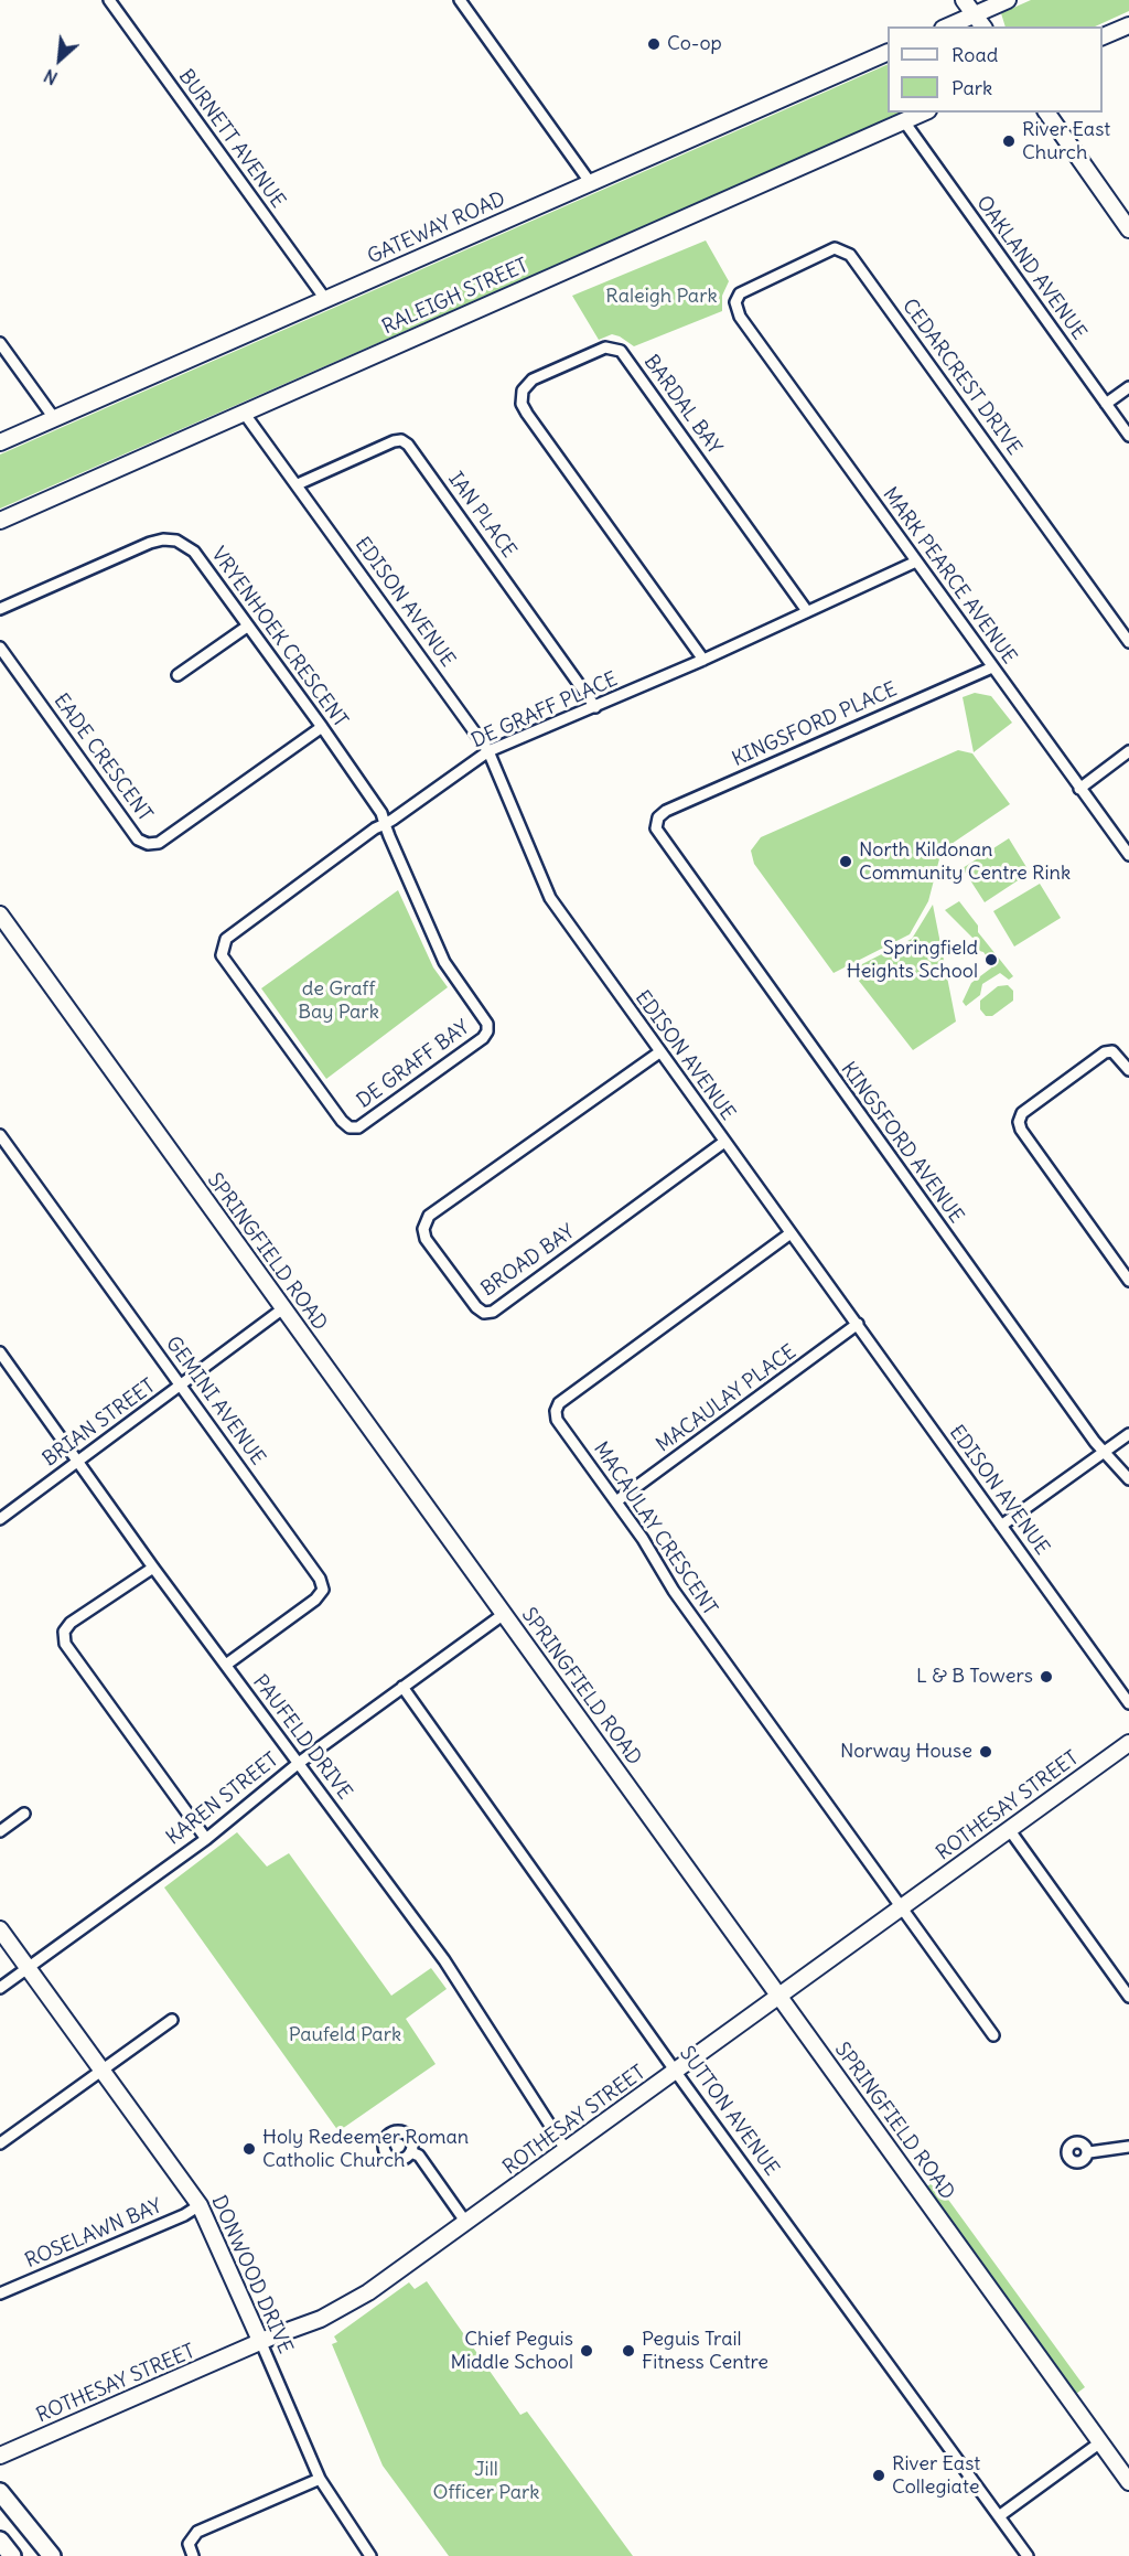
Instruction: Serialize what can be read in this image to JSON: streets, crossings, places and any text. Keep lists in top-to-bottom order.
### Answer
{
  "streets": {
    "street": [
      "BURNETT AVENUE",
      "GATEWAY ROAD",
      "OAKLAND AVENUE",
      "RALEIGH STREET",
      "CEDARCREST DRIVE",
      "BARDAL BAY",
      "IAN PLACE",
      "MARK PEARCE AVENUE",
      "EDISON AVENUE",
      "VRYENHOEK CRESCENT",
      "DE GRAFF PLACE",
      "KINGSFORD PLACE",
      "EADE CRESCENT",
      "DE GRAFF BAY",
      "KINGSFORD AVENUE",
      "SPRINGFIELD ROAD",
      "BROAD BAY",
      "MACAULAY PLACE",
      "GEMINI AVENUE",
      "BRIAN STREET",
      "MACAULAY CRESCENT",
      "PAUFELD DRIVE",
      "KAREN STREET",
      "ROTHESAY STREET",
      "SUTTON AVENUE",
      "ROSELAWN BAY",
      "DONWOOD DRIVE"
    ]
  },
  "crossings": [
    ["BURNETT AVENUE", "GATEWAY ROAD"],
    ["OAKLAND AVENUE", "RALEIGH STREET"],
    ["RALEIGH STREET", "EDISON AVENUE"],
    ["CEDARCREST DRIVE", "MARK PEARCE AVENUE"],
    ["BARDAL BAY", "DE GRAFF PLACE"],
    ["IAN PLACE", "EDISON AVENUE"],
    ["IAN PLACE", "DE GRAFF PLACE"],
    ["MARK PEARCE AVENUE", "DE GRAFF PLACE"],
    ["MARK PEARCE AVENUE", "KINGSFORD PLACE"],
    ["EDISON AVENUE", "DE GRAFF PLACE"],
    ["EDISON AVENUE", "BROAD BAY"],
    ["EDISON AVENUE", "MACAULAY PLACE"],
    ["EDISON AVENUE", "MACAULAY CRESCENT"],
    ["VRYENHOEK CRESCENT", "DE GRAFF PLACE"],
    ["VRYENHOEK CRESCENT", "EADE CRESCENT"],
    ["VRYENHOEK CRESCENT", "DE GRAFF BAY"],
    ["DE GRAFF PLACE", "DE GRAFF BAY"],
    ["KINGSFORD PLACE", "KINGSFORD AVENUE"],
    ["SPRINGFIELD ROAD", "BRIAN STREET"],
    ["SPRINGFIELD ROAD", "KAREN STREET"],
    ["SPRINGFIELD ROAD", "ROTHESAY STREET"],
    ["MACAULAY PLACE", "MACAULAY CRESCENT"],
    ["GEMINI AVENUE", "BRIAN STREET"],
    ["GEMINI AVENUE", "PAUFELD DRIVE"],
    ["BRIAN STREET", "PAUFELD DRIVE"],
    ["MACAULAY CRESCENT", "ROTHESAY STREET"],
    ["PAUFELD DRIVE", "KAREN STREET"],
    ["PAUFELD DRIVE", "ROTHESAY STREET"],
    ["KAREN STREET", "SUTTON AVENUE"],
    ["KAREN STREET", "DONWOOD DRIVE"],
    ["ROTHESAY STREET", "SUTTON AVENUE"],
    ["ROTHESAY STREET", "DONWOOD DRIVE"],
    ["ROSELAWN BAY", "DONWOOD DRIVE"]
  ],
  "parks": [
    "Raleigh Park",
    "de Graff Bay Park",
    "Paufeld Park",
    "Jill Officer Park"
  ],
  "places": [
    "Co-op",
    "River East Church",
    "North Kildonan Community Centre Rink",
    "Springfield Heights School",
    "L & B Towers",
    "Norway House",
    "Holy Redeemer Roman Catholic Church",
    "Chief Peguis Middle School",
    "Peguis Trail Fitness Centre",
    "River East Collegiate"
  ],
  "legend": ["Road", "Park"],
  "north": "bottom left"
}
